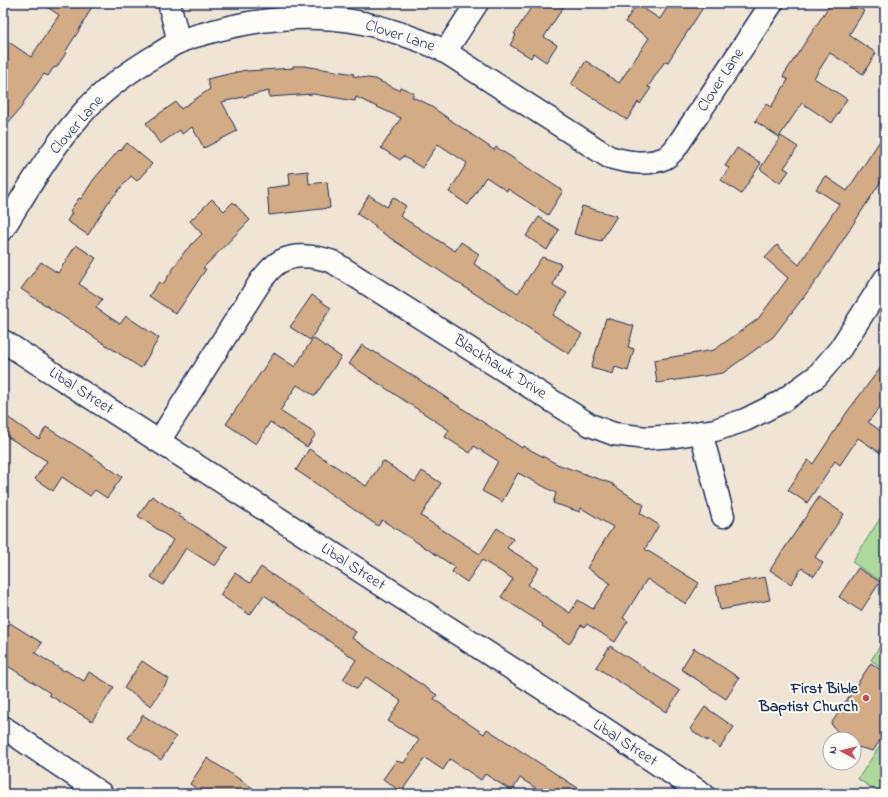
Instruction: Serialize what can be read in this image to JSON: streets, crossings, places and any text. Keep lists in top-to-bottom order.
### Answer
{
  "streets": {
    "street": ["Clover Lane", "Blackhawk Drive", "Libal Street"]
  },
  "crossings": [
    ["Blackhawk Drive", "Libal Street"]
  ],
  "places": ["First Bible Baptist Church"],
  "north": "left"
}
